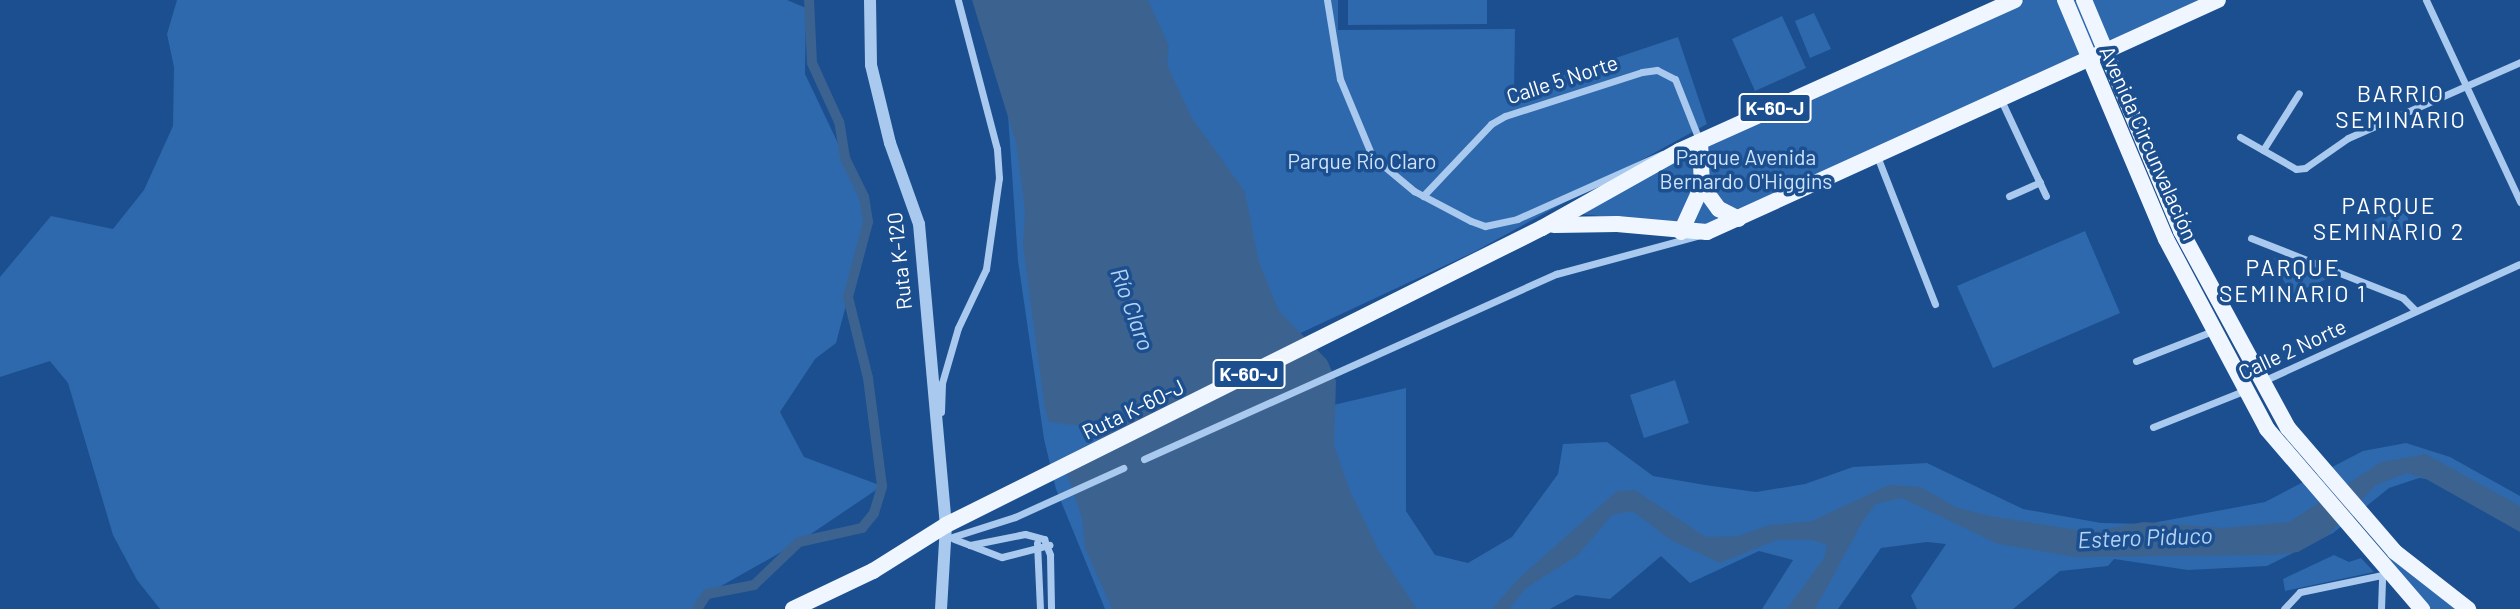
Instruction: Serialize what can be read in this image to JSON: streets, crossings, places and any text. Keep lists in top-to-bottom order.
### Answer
{
  "streets": {
    "main road": ["K-60-J", "Avenida Circunvalación", "Ruta K-60-J"],
    "street": ["Calle 5 Norte", "Ruta K-120", "Calle 2 Norte"]
  },
  "crossings": [
    ["Calle 5 Norte", "K-60-J"],
    ["K-60-J", "Avenida Circunvalación"],
    ["K-60-J", "Ruta K-60-J"],
    ["Avenida Circunvalación", "Calle 2 Norte"],
    ["Ruta K-120", "Ruta K-60-J"]
  ],
  "districts": ["BARRIO SEMINARIO", "PARQUE SEMINARIO 2", "PARQUE SEMINARIO 1"],
  "water": ["Río Claro", "Estero Piduco"],
  "parks": ["Parque Avenida Bernardo O'Higgins", "Parque Río Claro"]
}
